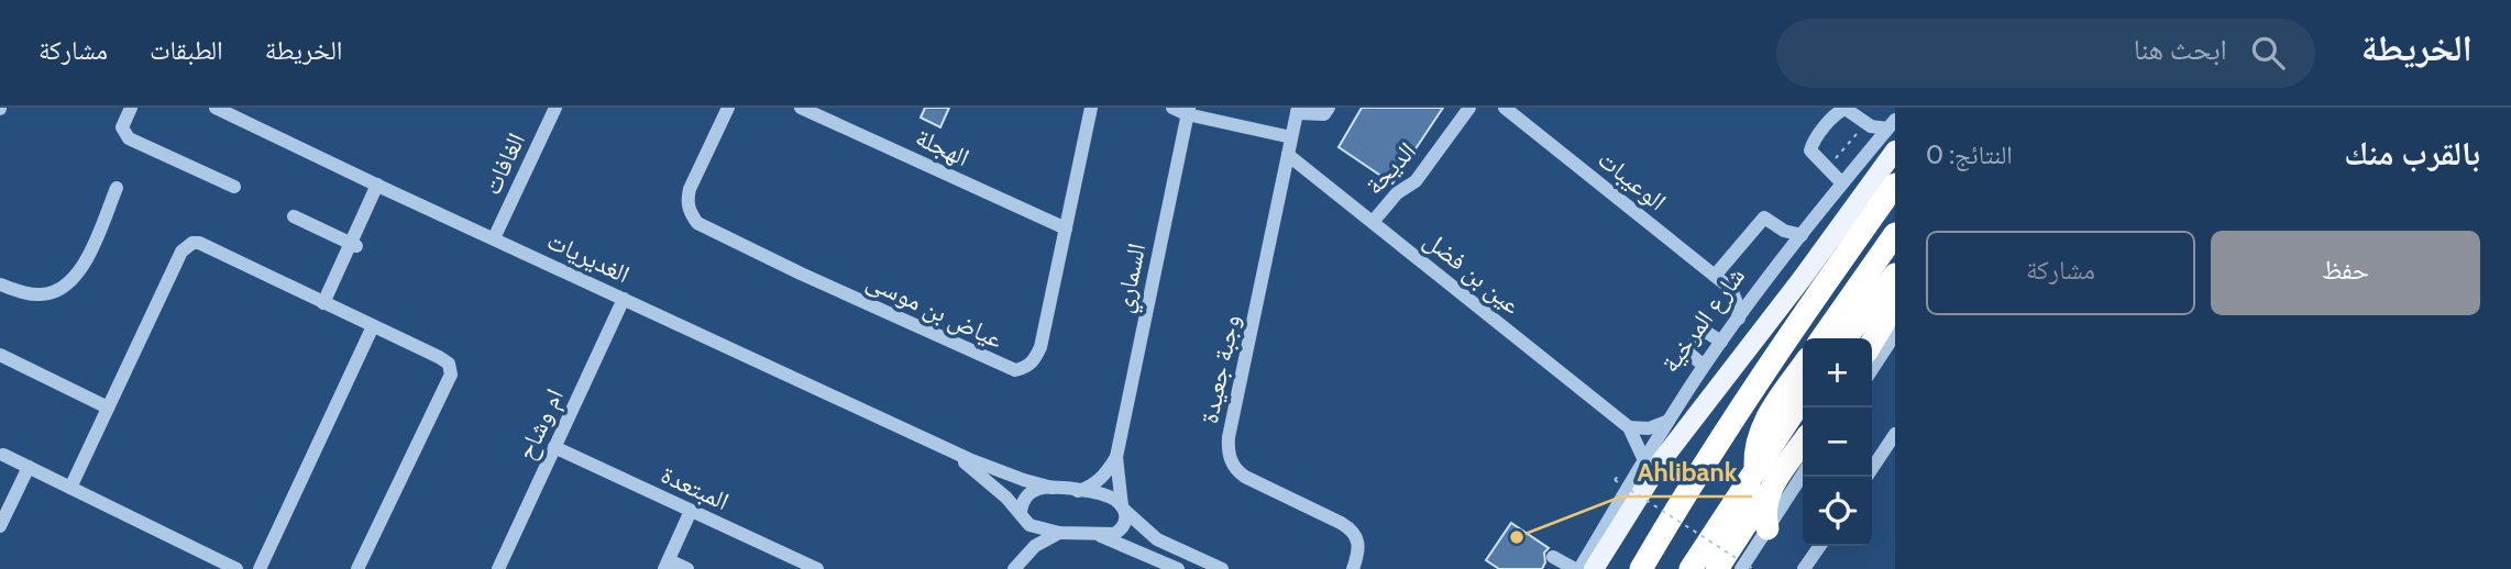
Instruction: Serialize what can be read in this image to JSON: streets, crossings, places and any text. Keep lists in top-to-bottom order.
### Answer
{
  "streets": {
    "main road": ["شارع المرخية"],
    "street": [
      "الهجلة",
      "الغافات",
      "الديحة",
      "الوعيبات",
      "الغديريات",
      "عين بن فضل",
      "السماري",
      "عياض بن موسى",
      "وجبة جعيدة",
      "ام وشاح",
      "المبتعدة"
    ]
  },
  "crossings": [
    ["الهجلة", "عياض بن موسى"],
    ["الغافات", "الغديريات"],
    ["الديحة", "عين بن فضل"],
    ["الغديريات", "السماري"],
    ["الغديريات", "ام وشاح"],
    ["عين بن فضل", "شارع المرخية"],
    ["عين بن فضل", "وجبة جعيدة"],
    ["ام وشاح", "المبتعدة"]
  ],
  "places": ["Ahlibank"],
  "page": {
    "header": "الخريطة",
    "search": "ابحث هنا",
    "nav": ["الخريطة", "الطبقات", "مشاركة"],
    "heading": ["بالقرب منك", "النتائج: 0"],
    "buttons": ["حفظ", "مشاركة"],
    "map_buttons": ["+", "−"]
  }
}
